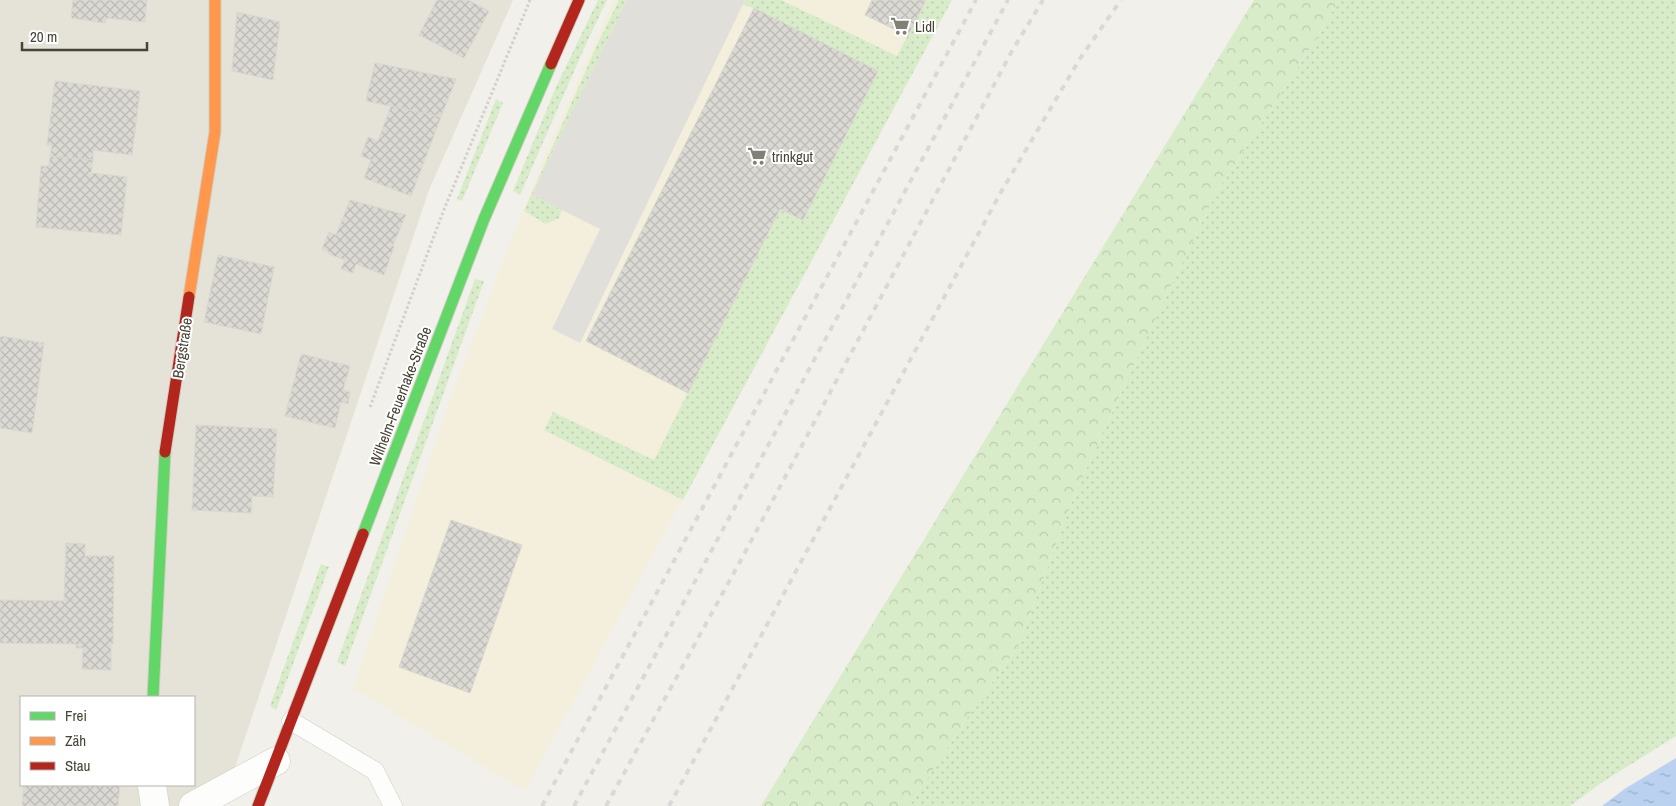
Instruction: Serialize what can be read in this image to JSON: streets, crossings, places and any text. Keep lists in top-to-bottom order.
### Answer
{
  "streets": {
    "main road": ["Bergstraße", "Wilhelm-Feuerhake-Straße"]
  },
  "places": {
    "supermarket": ["Lidl", "trinkgut"]
  },
  "legend": ["Frei", "Zäh", "Stau"],
  "scale_bar": "20 m"
}
